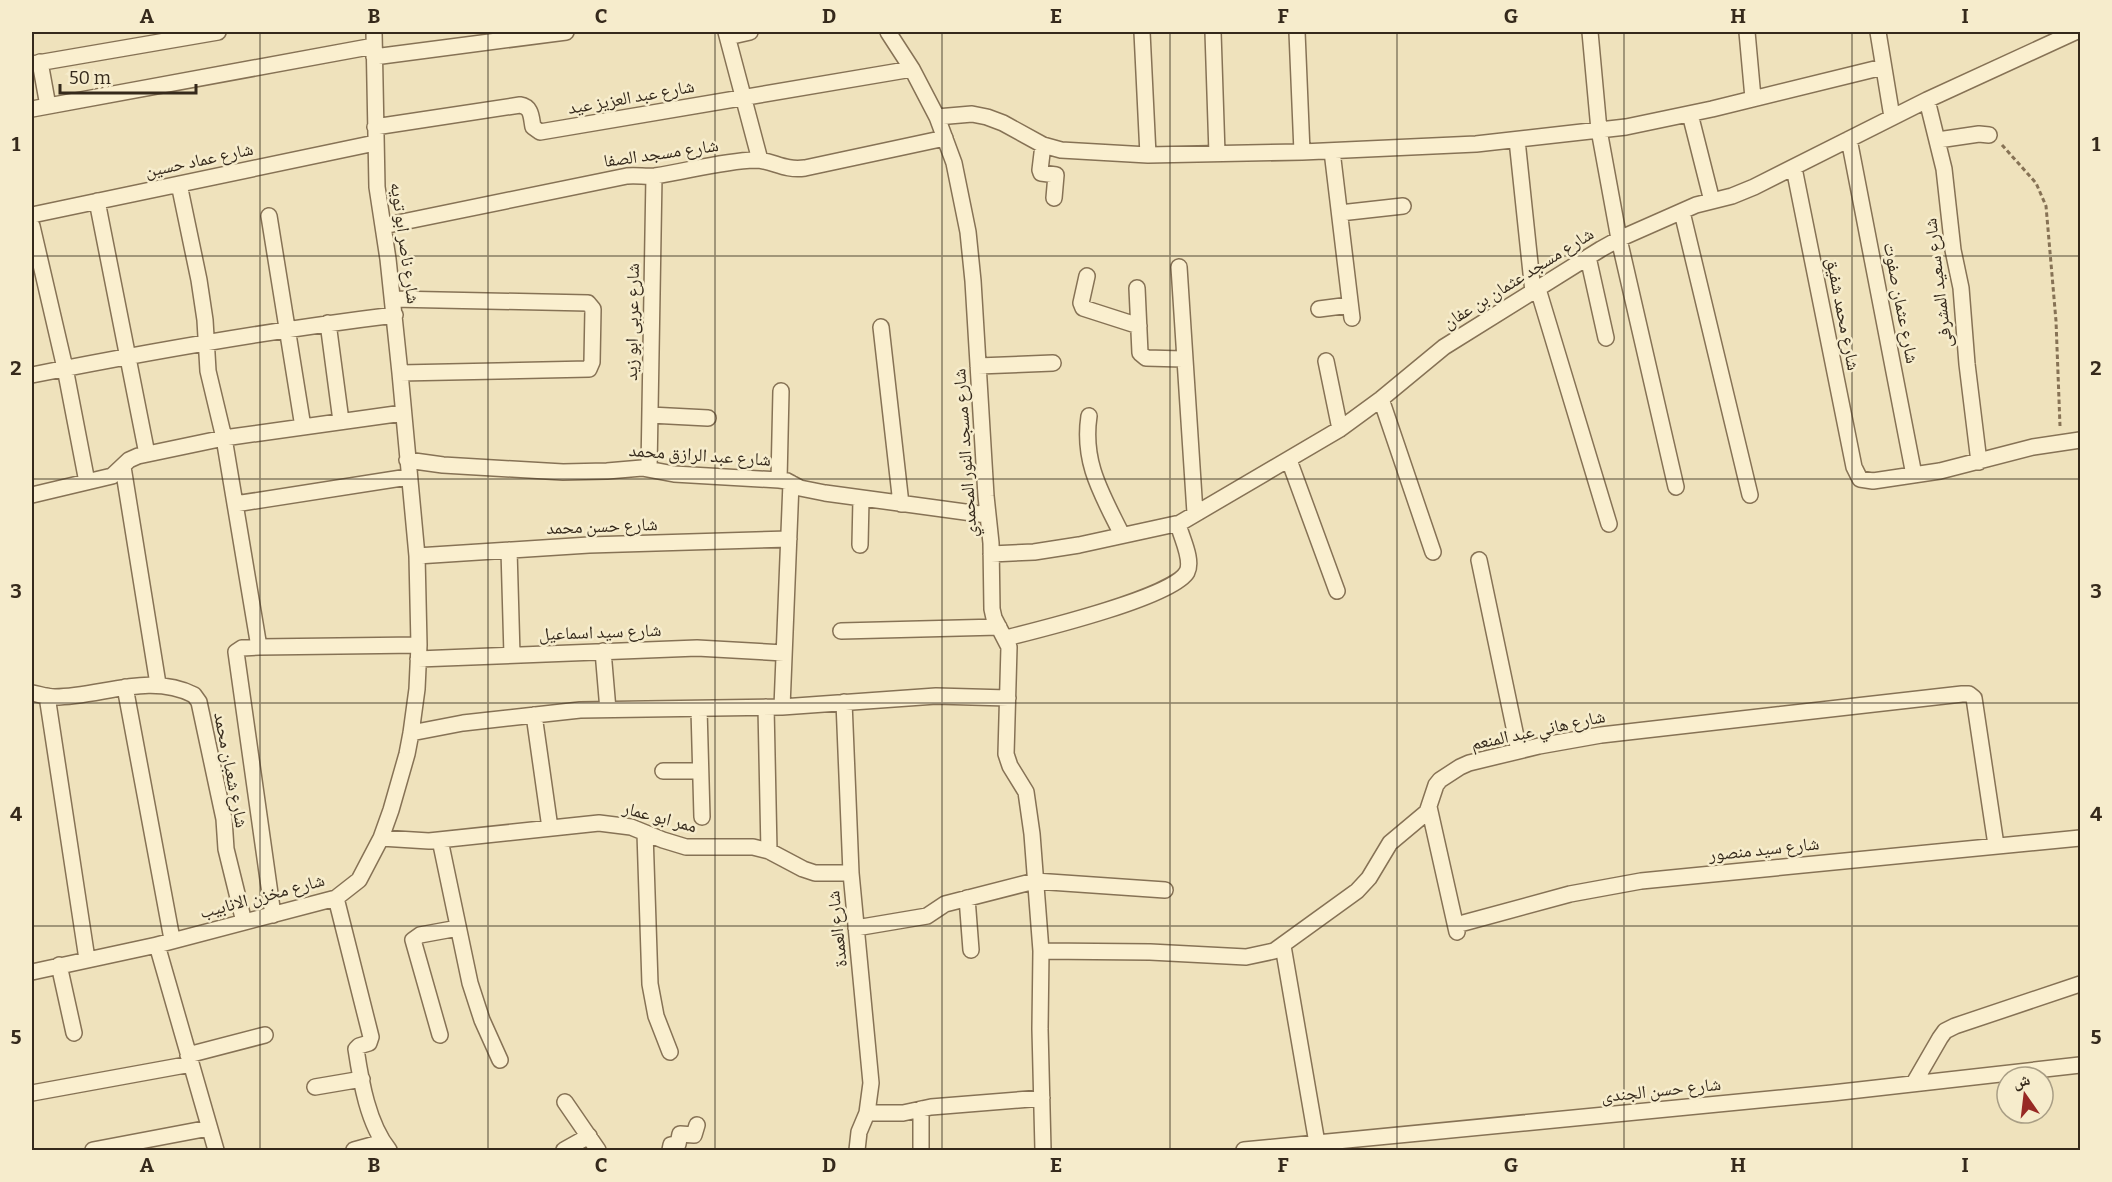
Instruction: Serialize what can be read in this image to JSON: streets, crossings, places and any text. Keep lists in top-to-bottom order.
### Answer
{
  "streets": {
    "street": [
      "شارع عبد العزيز عيد",
      "شارع مسجد الصفا",
      "شارع عماد حسين",
      "شارع ناصر ابو تويه",
      "شارع مسجد عثمان بن عفان",
      "شارع سعيد المشرفى",
      "شارع عثمان صفوت",
      "شارع محمد شفيق",
      "شارع عربى ابو زيد",
      "شارع مسجد النور المحمدي",
      "شارع عبد الرازق محمد",
      "شارع حسن محمد",
      "شارع سيد اسماعيل",
      "شارع هاني عبد المنعم",
      "شارع شعبان محمد",
      "ممر ابو عمار",
      "شارع سيد منصور",
      "شارع مخزن الانابيب",
      "شارع العمدة",
      "شارع حسن الجندى"
    ]
  },
  "crossings": [
    ["شارع عبد العزيز عيد", "شارع عماد حسين"],
    ["شارع عبد العزيز عيد", "شارع ناصر ابو تويه"],
    ["شارع عبد العزيز عيد", "شارع مسجد النور المحمدي"],
    ["شارع مسجد الصفا", "شارع ناصر ابو تويه"],
    ["شارع مسجد الصفا", "شارع عربى ابو زيد"],
    ["شارع مسجد الصفا", "شارع مسجد النور المحمدي"],
    ["شارع عماد حسين", "شارع ناصر ابو تويه"],
    ["شارع ناصر ابو تويه", "شارع عبد الرازق محمد"],
    ["شارع ناصر ابو تويه", "شارع مخزن الانابيب"],
    ["شارع مسجد عثمان بن عفان", "شارع سعيد المشرفى"],
    ["شارع مسجد عثمان بن عفان", "شارع عثمان صفوت"],
    ["شارع مسجد عثمان بن عفان", "شارع محمد شفيق"],
    ["شارع مسجد عثمان بن عفان", "شارع مسجد النور المحمدي"],
    ["شارع عثمان صفوت", "شارع محمد شفيق"],
    ["شارع عربى ابو زيد", "شارع عبد الرازق محمد"],
    ["شارع مسجد النور المحمدي", "شارع عبد الرازق محمد"],
    ["شارع مسجد النور المحمدي", "شارع هاني عبد المنعم"],
    ["شارع عبد الرازق محمد", "شارع مخزن الانابيب"],
    ["شارع حسن محمد", "شارع مخزن الانابيب"],
    ["شارع سيد اسماعيل", "شارع مخزن الانابيب"],
    ["شارع هاني عبد المنعم", "شارع سيد منصور"],
    ["شارع شعبان محمد", "شارع مخزن الانابيب"],
    ["ممر ابو عمار", "شارع مخزن الانابيب"],
    ["ممر ابو عمار", "شارع العمدة"]
  ],
  "scale_bar": "50 m",
  "north": "top",
  "grid": {
    "columns": [
      "A",
      "B",
      "C",
      "D",
      "E",
      "F",
      "G",
      "H",
      "I"
    ],
    "rows": [
      "1",
      "2",
      "3",
      "4",
      "5"
    ]
  }
}
